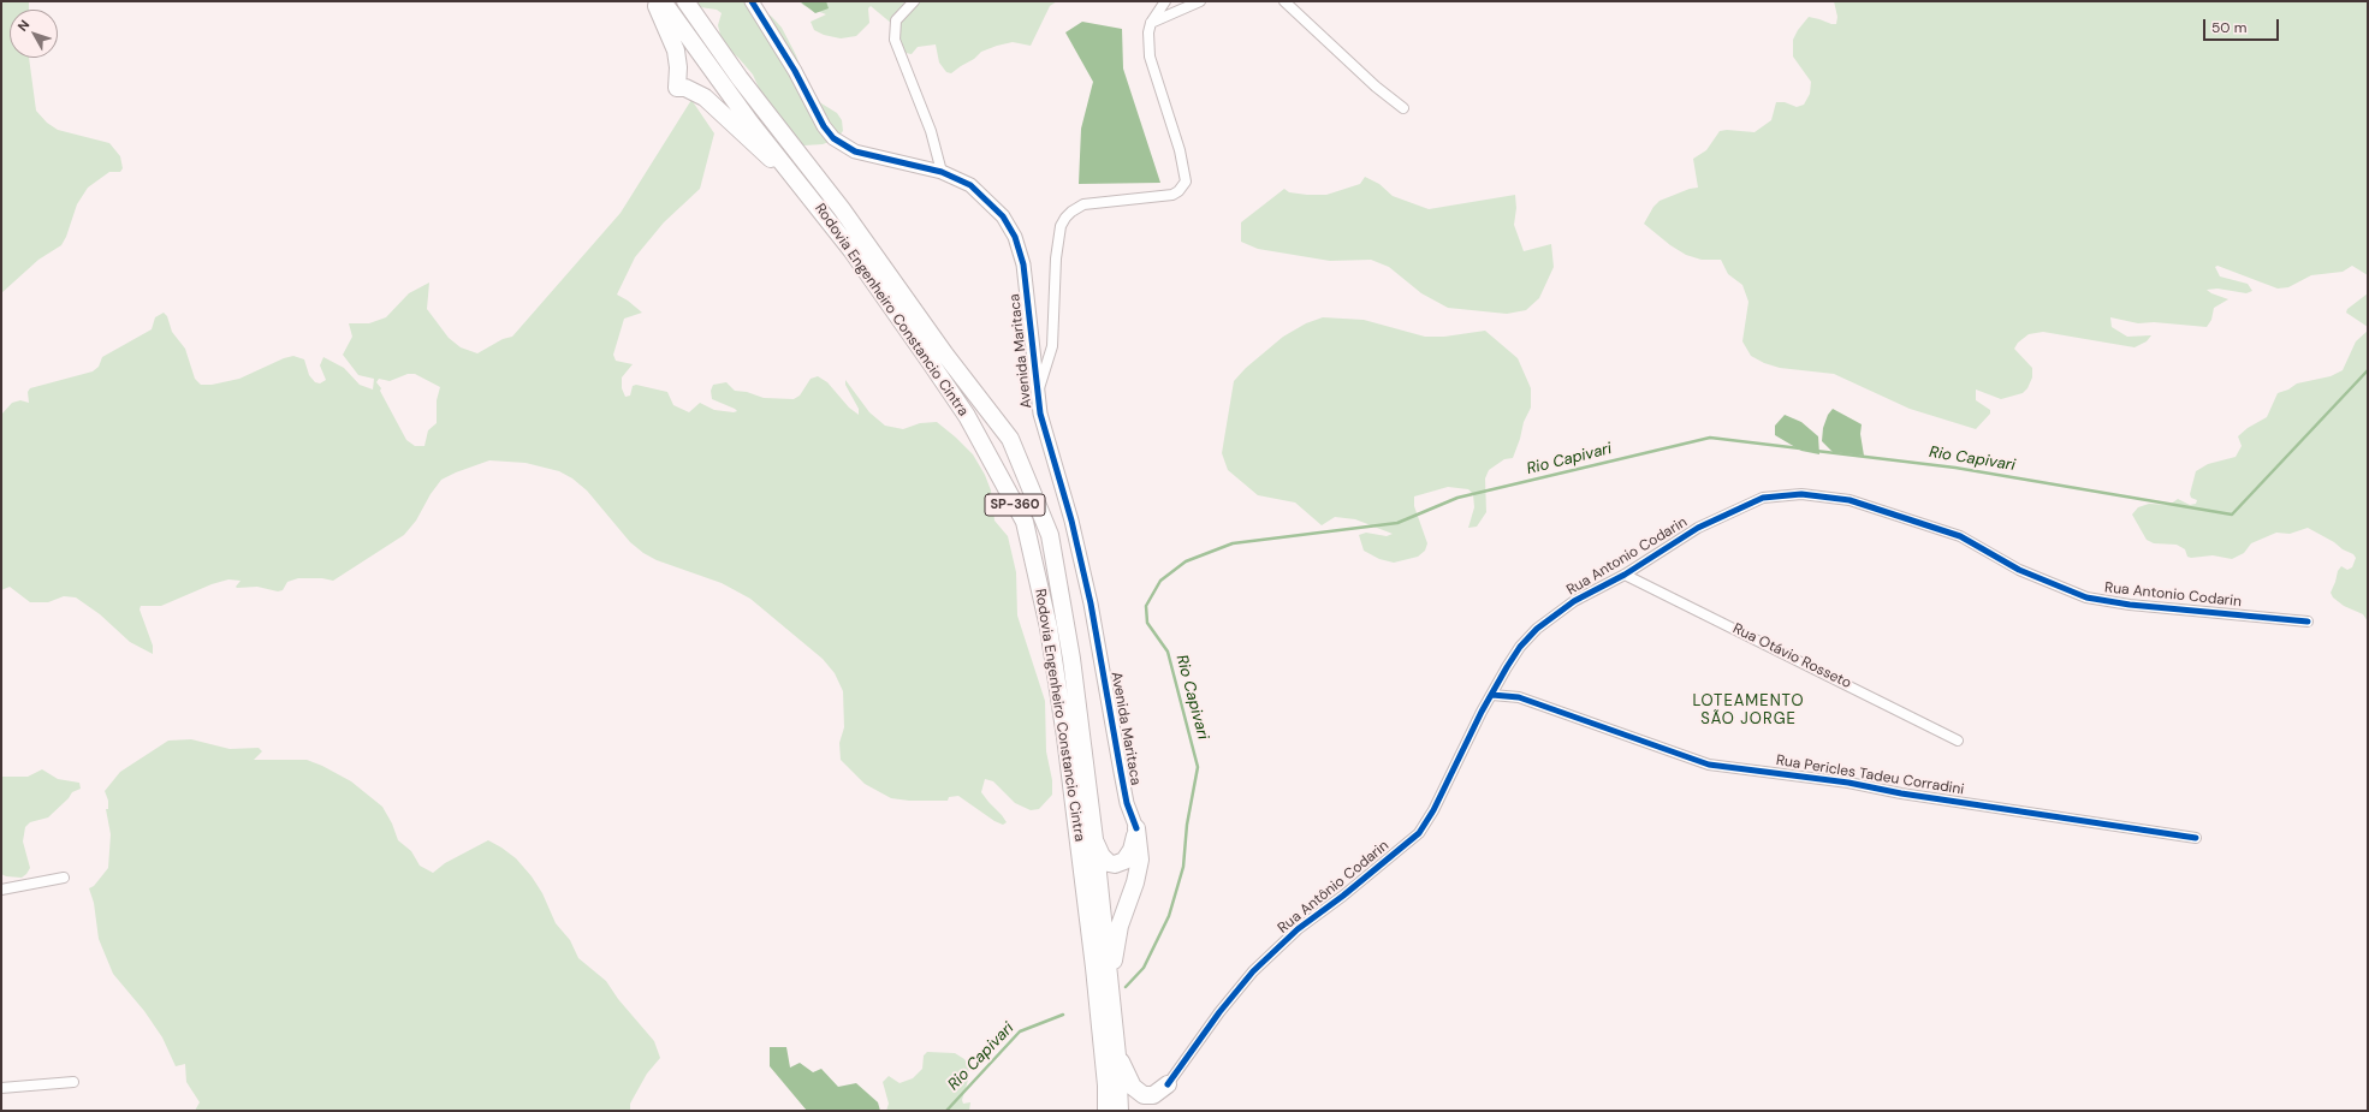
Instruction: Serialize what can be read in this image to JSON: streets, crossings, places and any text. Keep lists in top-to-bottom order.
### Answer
{
  "streets": {
    "highway": ["Rodovia Engenheiro Constancio Cintra", "SP-360"],
    "street": [
      "Avenida Maritaca",
      "Rua Antonio Codarin",
      "Rua Otávio Rosseto",
      "Rua Pericles Tadeu Corradini",
      "Rua Antônio Codarin"
    ]
  },
  "crossings": [
    ["Rua Antonio Codarin", "Rua Otávio Rosseto"],
    ["Rua Antonio Codarin", "Rua Pericles Tadeu Corradini"],
    ["Rua Antonio Codarin", "Rua Antônio Codarin"],
    ["Rua Pericles Tadeu Corradini", "Rua Antônio Codarin"]
  ],
  "districts": ["LOTEAMENTO SÃO JORGE"],
  "water": ["Rio Capivari"],
  "scale_bar": "50 m",
  "north": "top left"
}
